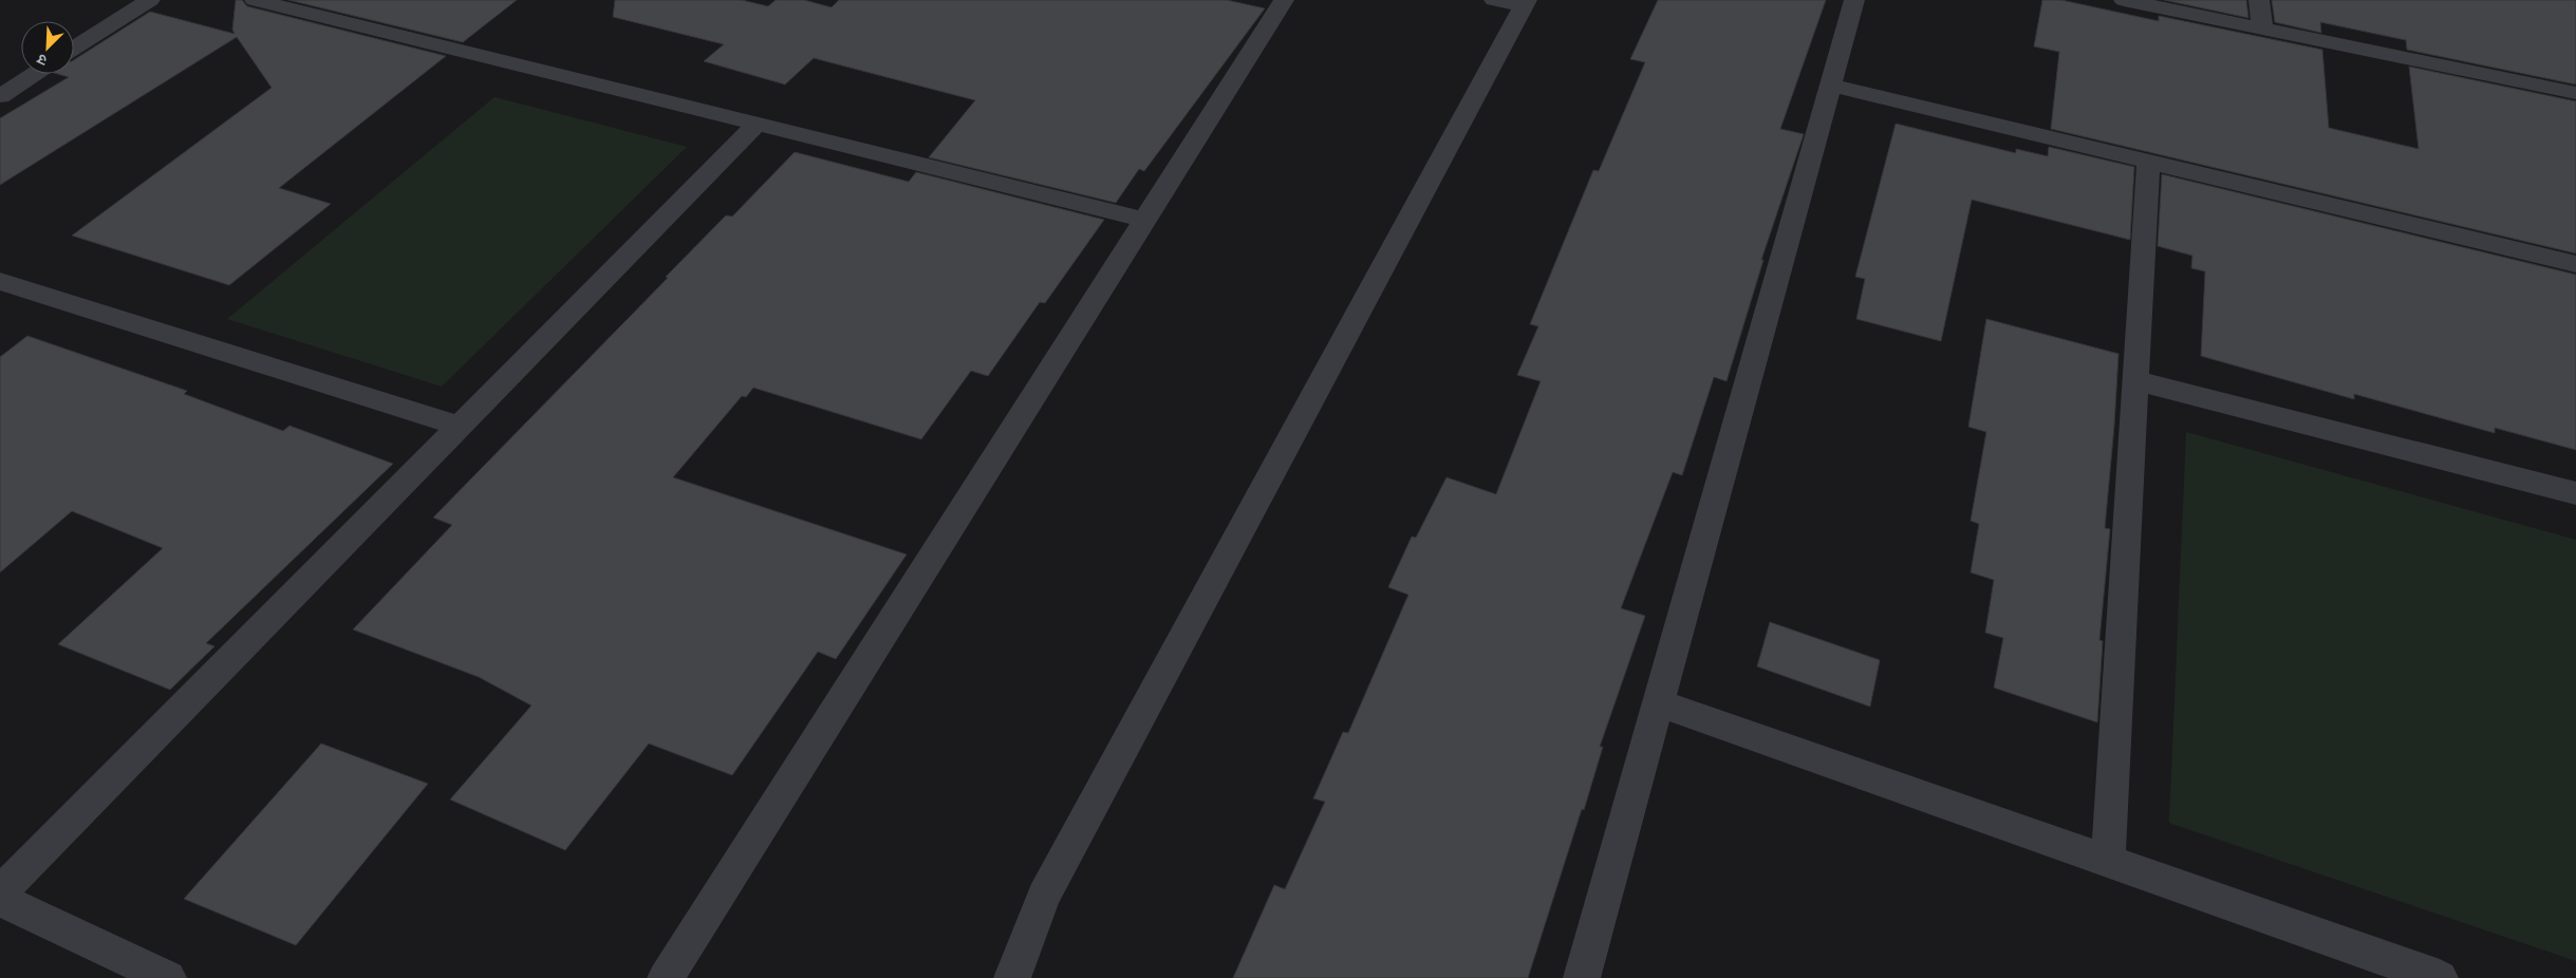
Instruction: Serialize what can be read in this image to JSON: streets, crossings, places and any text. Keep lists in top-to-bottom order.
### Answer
{
  "north": "bottom left"
}
